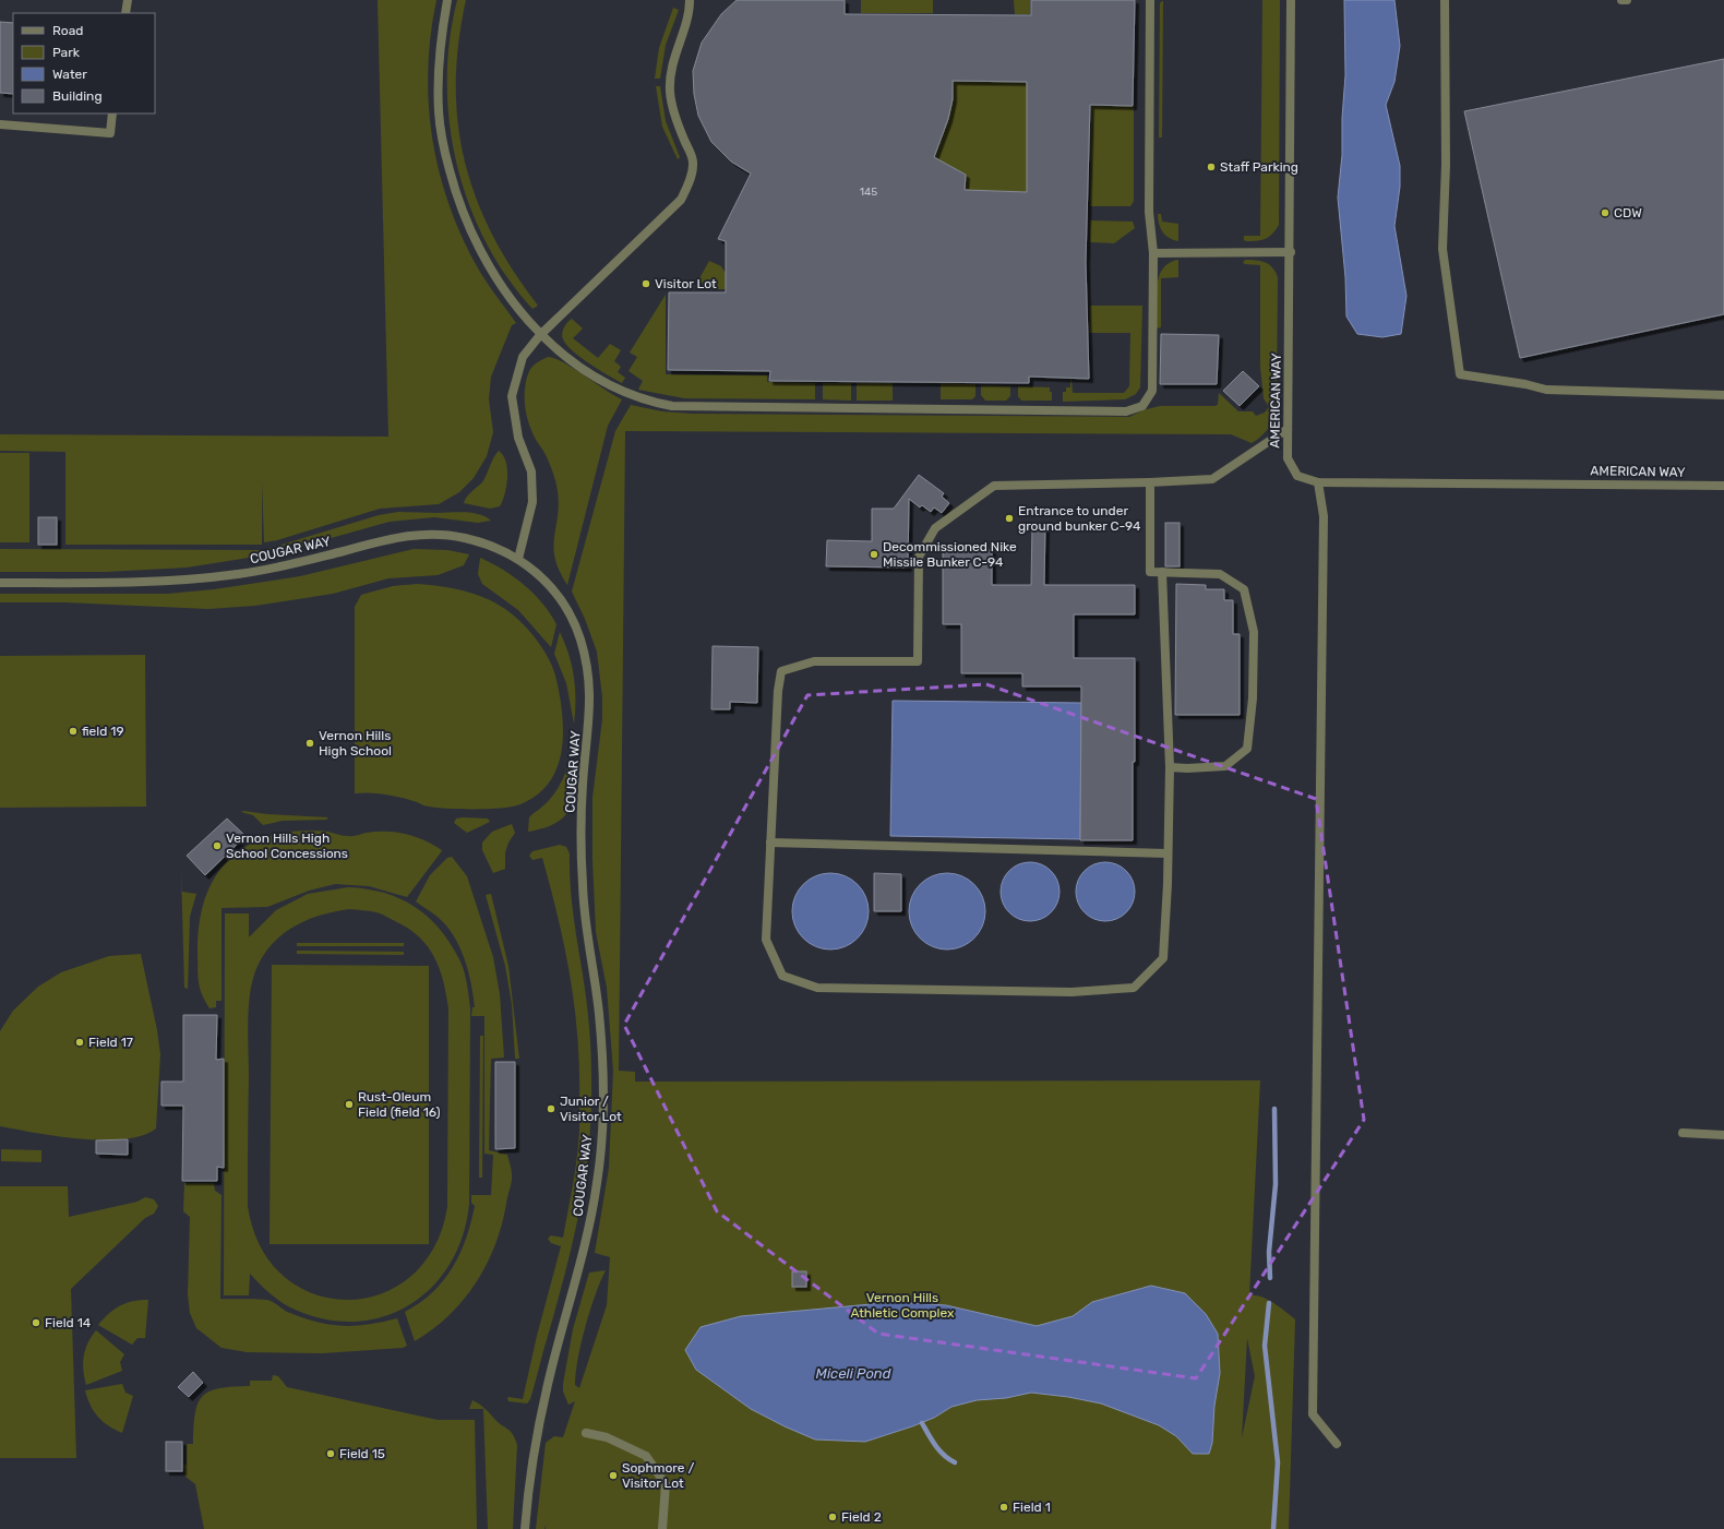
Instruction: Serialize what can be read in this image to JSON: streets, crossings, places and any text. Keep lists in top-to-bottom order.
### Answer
{
  "streets": {
    "street": ["AMERICAN WAY", "COUGAR WAY"]
  },
  "water": ["Miceli Pond"],
  "parks": ["Vernon Hills Athletic Complex"],
  "places": [
    "Staff Parking",
    "CDW",
    "Visitor Lot",
    "Entrance to under ground bunker C-94",
    "Decommissioned Nike Missile Bunker C-94",
    "field 19",
    "Vernon Hills High School",
    "Vernon Hills High School Concessions",
    "Field 17",
    "Rust-Oleum Field (field 16)",
    "Junior / Visitor Lot",
    "Field 14",
    "Field 15",
    "Sophmore / Visitor Lot",
    "Field 1",
    "Field 2"
  ],
  "house_numbers": ["145"],
  "legend": [
    "Road",
    "Park",
    "Water",
    "Building"
  ]
}
